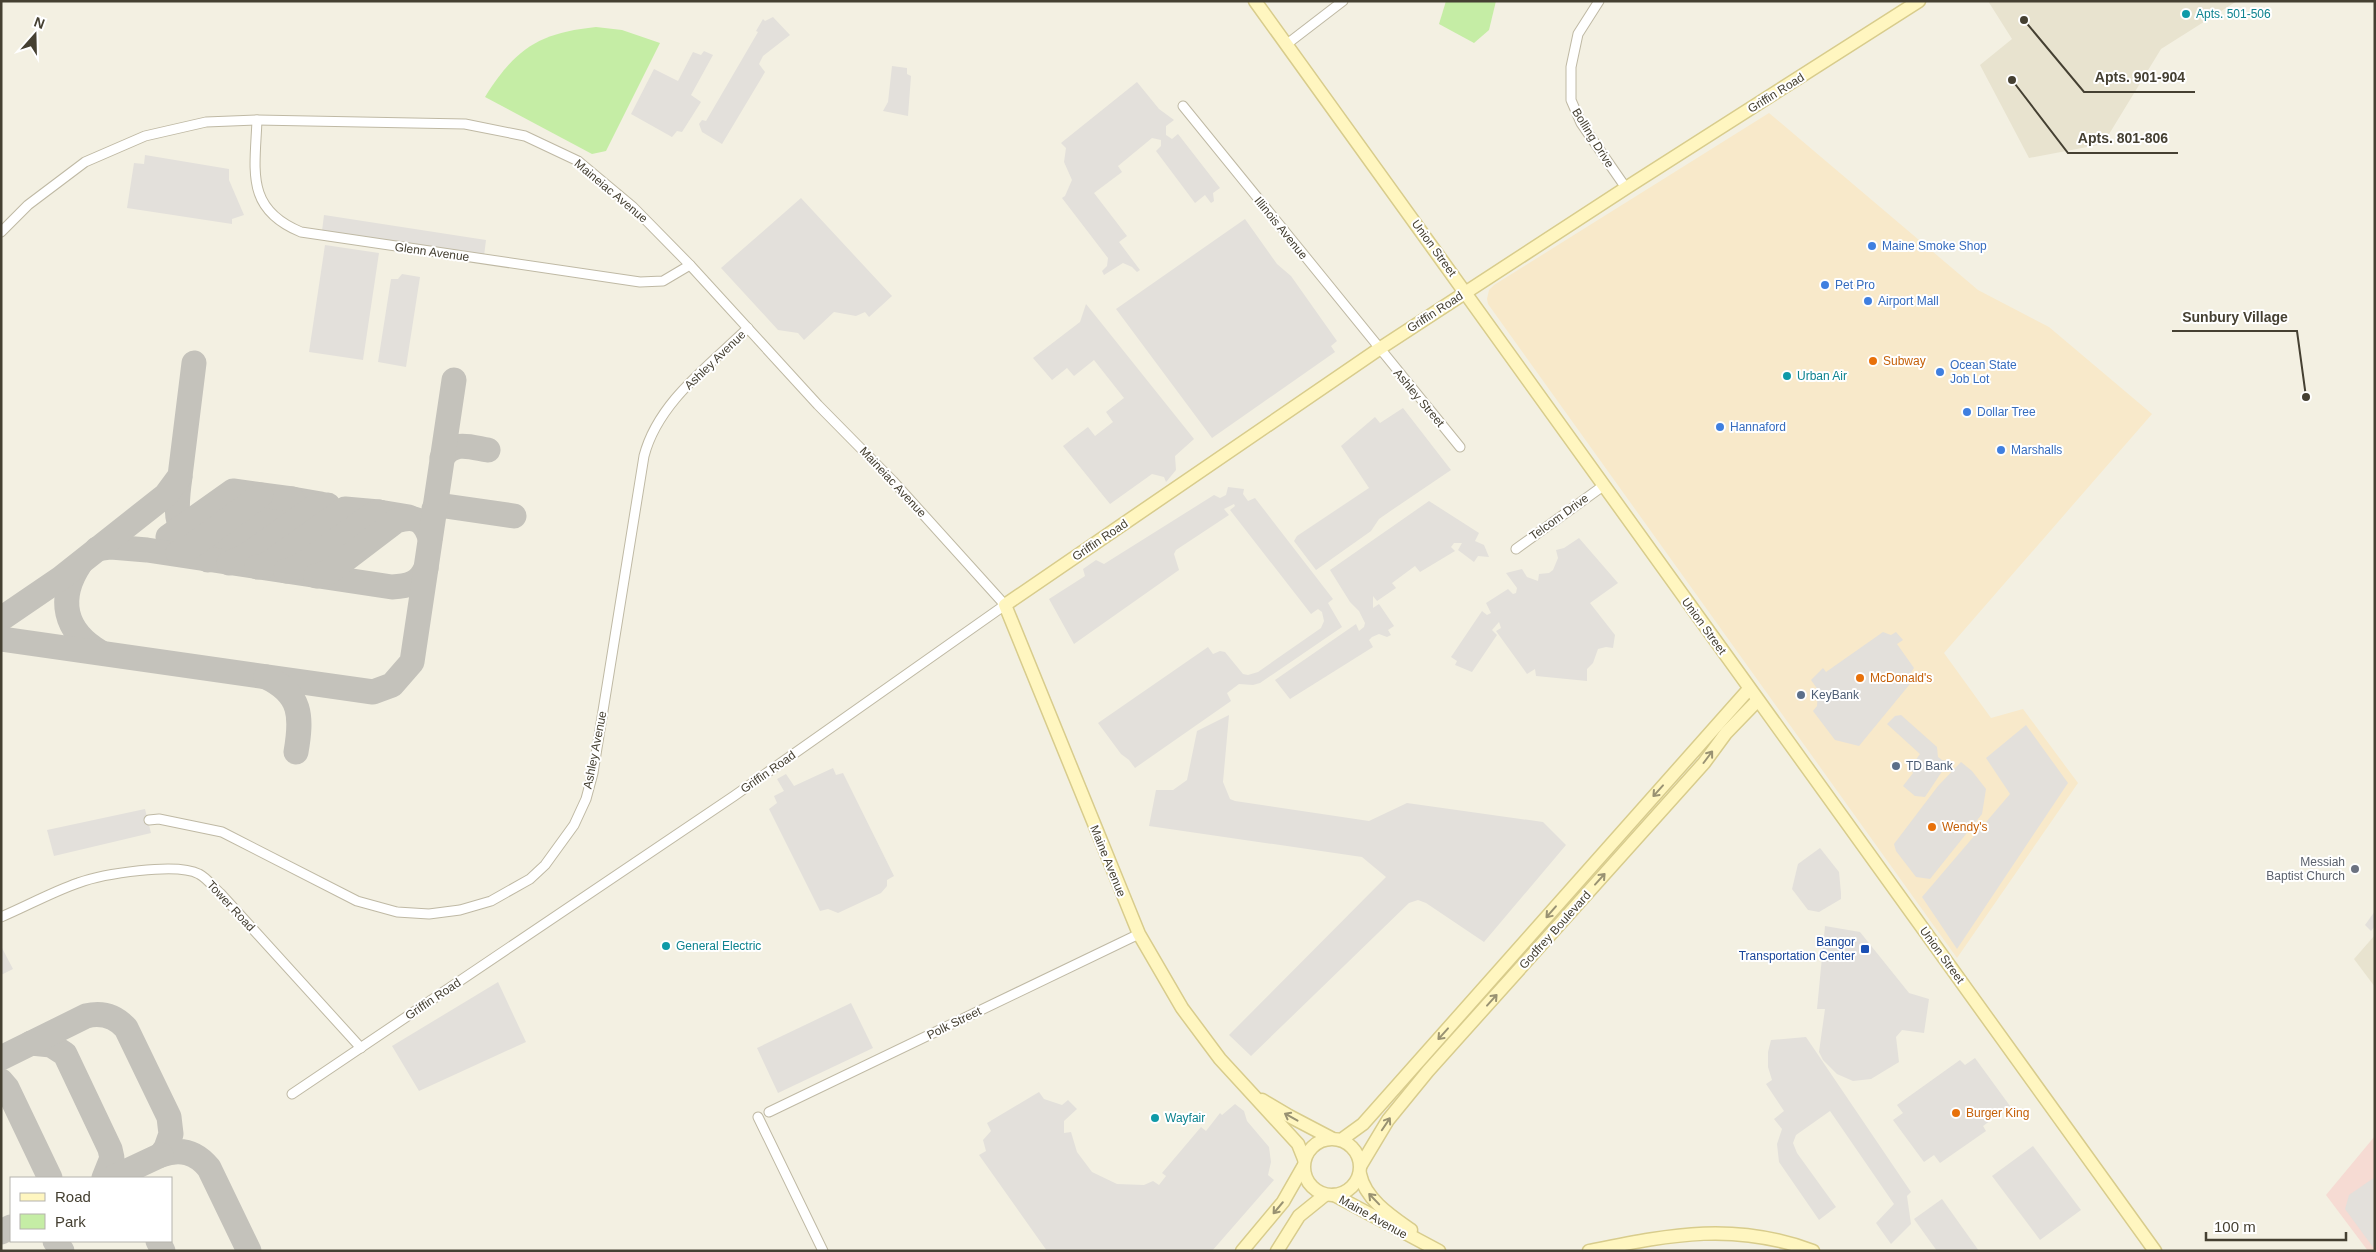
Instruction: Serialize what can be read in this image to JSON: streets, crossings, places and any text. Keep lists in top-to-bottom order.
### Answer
{
  "streets": {
    "street": [
      "Griffin Road",
      "Bolling Drive",
      "Maineiac Avenue",
      "Illinois Avenue",
      "Union Street",
      "Glenn Avenue",
      "Ashley Avenue",
      "Ashley Street",
      "Telcom Drive",
      "Maine Avenue",
      "Tower Road",
      "Godfrey Boulevard",
      "Polk Street"
    ]
  },
  "crossings": [
    ["Griffin Road", "Bolling Drive"],
    ["Griffin Road", "Maineiac Avenue"],
    ["Griffin Road", "Illinois Avenue"],
    ["Griffin Road", "Union Street"],
    ["Griffin Road", "Ashley Street"],
    ["Griffin Road", "Maine Avenue"],
    ["Griffin Road", "Tower Road"],
    ["Maineiac Avenue", "Glenn Avenue"],
    ["Maineiac Avenue", "Ashley Avenue"],
    ["Maineiac Avenue", "Maine Avenue"],
    ["Illinois Avenue", "Ashley Street"],
    ["Union Street", "Telcom Drive"],
    ["Union Street", "Godfrey Boulevard"],
    ["Maine Avenue", "Godfrey Boulevard"],
    ["Maine Avenue", "Polk Street"]
  ],
  "places": {
    "other": [
      "Apts. 501-506",
      "Apts. 901-904",
      "Apts. 801-806",
      "Maine Smoke Shop",
      "Pet Pro",
      "Airport Mall",
      "Subway",
      "Ocean State Job Lot",
      "Urban Air",
      "Sunbury Village",
      "Dollar Tree",
      "Hannaford",
      "Marshalls",
      "McDonald's",
      "KeyBank",
      "TD Bank",
      "Wendy's",
      "Messiah Baptist Church",
      "General Electric",
      "Burger King",
      "Wayfair"
    ],
    "transit": ["Bangor Transportation Center"]
  },
  "legend": ["Road", "Park"],
  "scale_bar": "100 m",
  "north": "top"
}
